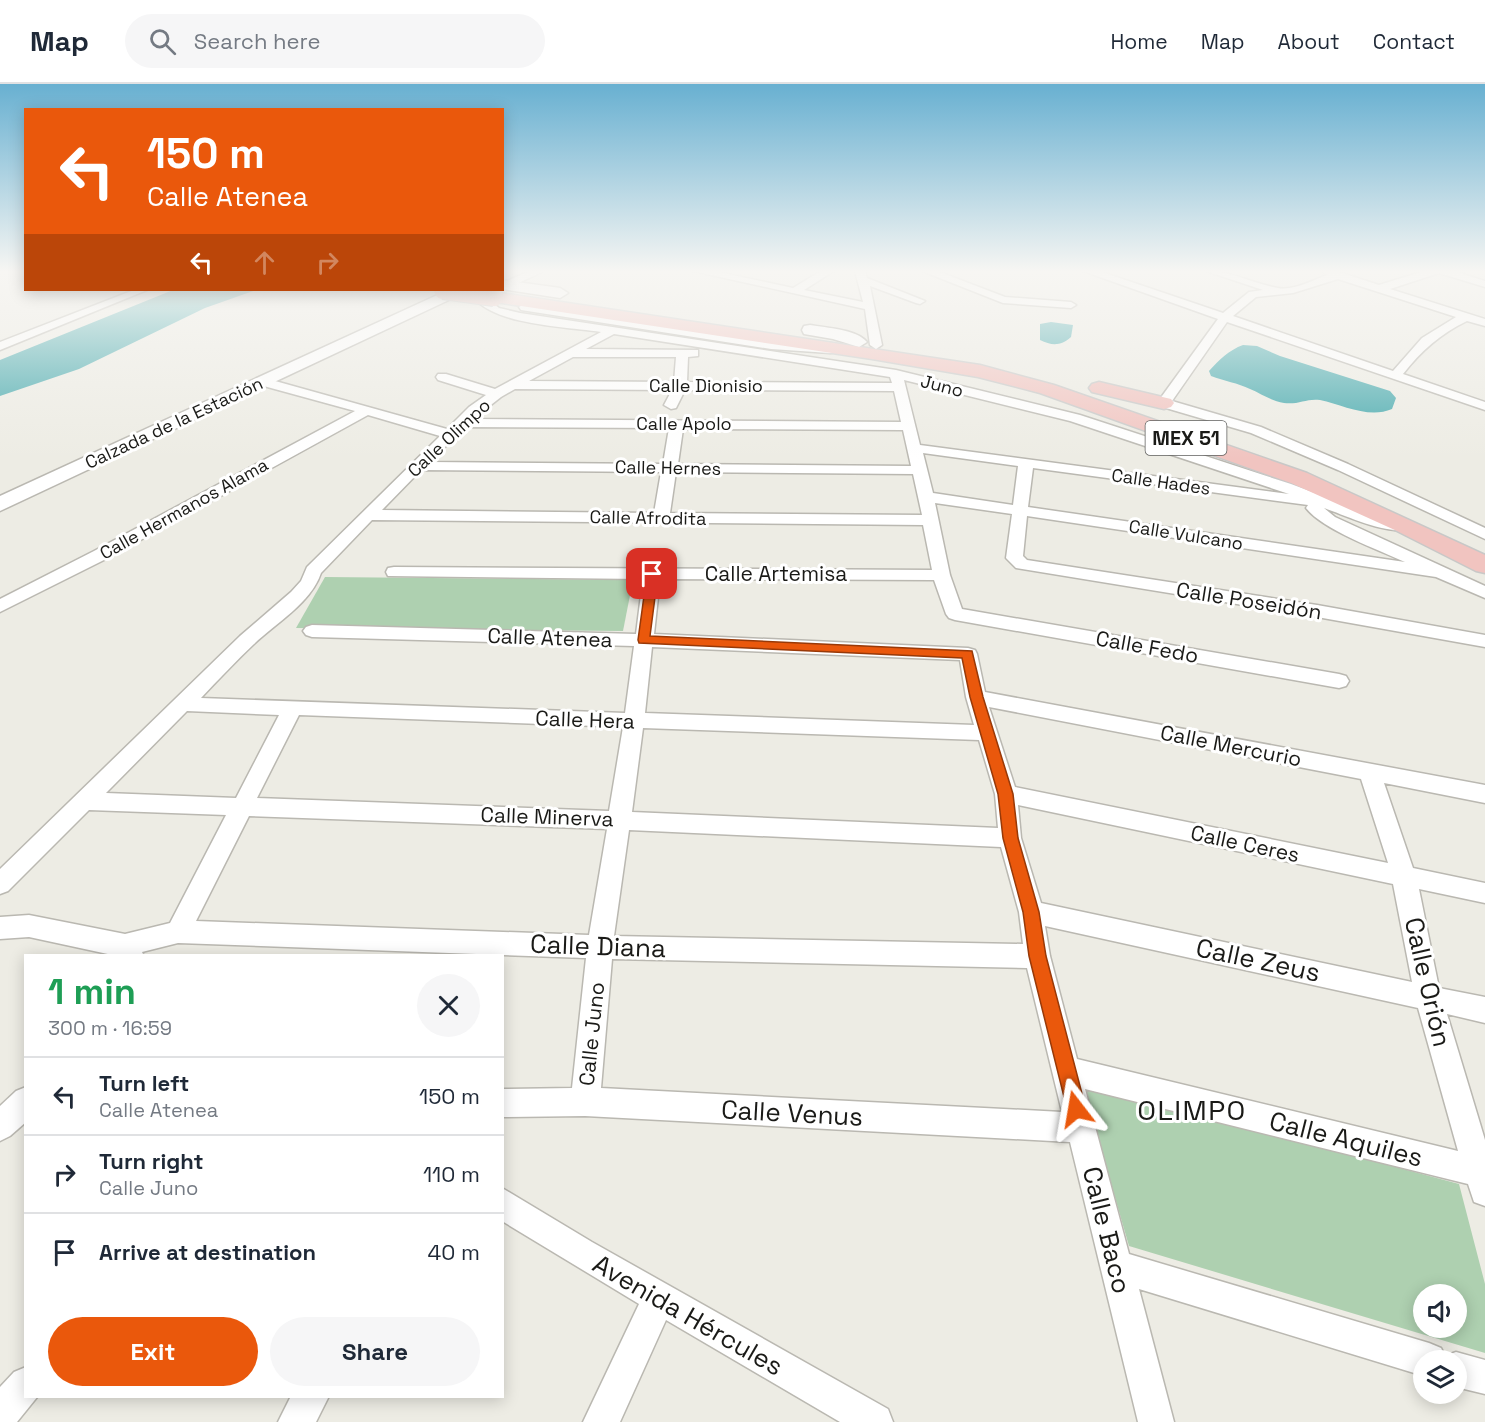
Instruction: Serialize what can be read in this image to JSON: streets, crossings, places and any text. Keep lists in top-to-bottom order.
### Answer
{
  "streets": {
    "main road": ["Calzada de la Estación", "MEX 51"],
    "street": [
      "Calle Dionisio",
      "Juno",
      "Calle Apolo",
      "Calle Olimpo",
      "Calle Hernes",
      "Calle Hades",
      "Calle Hermanos Alama",
      "Calle Afrodita",
      "Calle Vulcano",
      "Calle Artemisa",
      "Calle Poseidón",
      "Calle Atenea",
      "Calle Fedo",
      "Calle Hera",
      "Calle Mercurio",
      "Calle Minerva",
      "Calle Ceres",
      "Calle Diana",
      "Calle Zeus",
      "Calle Orión",
      "Calle Juno",
      "Calle Venus",
      "Calle Aquiles",
      "Calle Baco",
      "Avenida Hércules"
    ]
  },
  "crossings": [
    ["Calle Dionisio", "Juno"],
    ["Calle Dionisio", "Calle Olimpo"],
    ["Juno", "Calle Hades"],
    ["Calle Apolo", "Calle Olimpo"],
    ["Calle Olimpo", "Calle Hernes"],
    ["Calle Olimpo", "Calle Afrodita"],
    ["Calle Olimpo", "Calle Hera"],
    ["MEX 51", "Calle Hades"],
    ["Calle Vulcano", "Calle Poseidón"],
    ["Calle Artemisa", "Calle Fedo"],
    ["Calle Artemisa", "Calle Juno"],
    ["Calle Atenea", "Calle Juno"],
    ["Calle Atenea", "Calle Baco"],
    ["Calle Hera", "Calle Juno"],
    ["Calle Hera", "Calle Baco"],
    ["Calle Mercurio", "Calle Orión"],
    ["Calle Mercurio", "Calle Baco"],
    ["Calle Minerva", "Calle Juno"],
    ["Calle Minerva", "Calle Baco"],
    ["Calle Ceres", "Calle Orión"],
    ["Calle Ceres", "Calle Baco"],
    ["Calle Diana", "Calle Juno"],
    ["Calle Diana", "Calle Baco"],
    ["Calle Zeus", "Calle Orión"],
    ["Calle Zeus", "Calle Baco"],
    ["Calle Orión", "Calle Aquiles"],
    ["Calle Juno", "Calle Venus"],
    ["Calle Venus", "Calle Baco"],
    ["Calle Aquiles", "Calle Baco"]
  ],
  "districts": ["OLIMPO"],
  "page": {
    "header": "Map",
    "search": "Search here",
    "nav": [
      "Home",
      "Map",
      "About",
      "Contact"
    ],
    "turn": ["150 m", "Calle Atenea"],
    "heading": ["1 min", "300 m · 16:59"],
    "list": [
      {
        "name": "Turn left",
        "note": "Calle Atenea",
        "value": "150 m"
      },
      {
        "name": "Turn right",
        "note": "Calle Juno",
        "value": "110 m"
      },
      {
        "name": "Arrive at destination",
        "value": "40 m"
      }
    ],
    "buttons": ["Exit", "Share"]
  }
}
